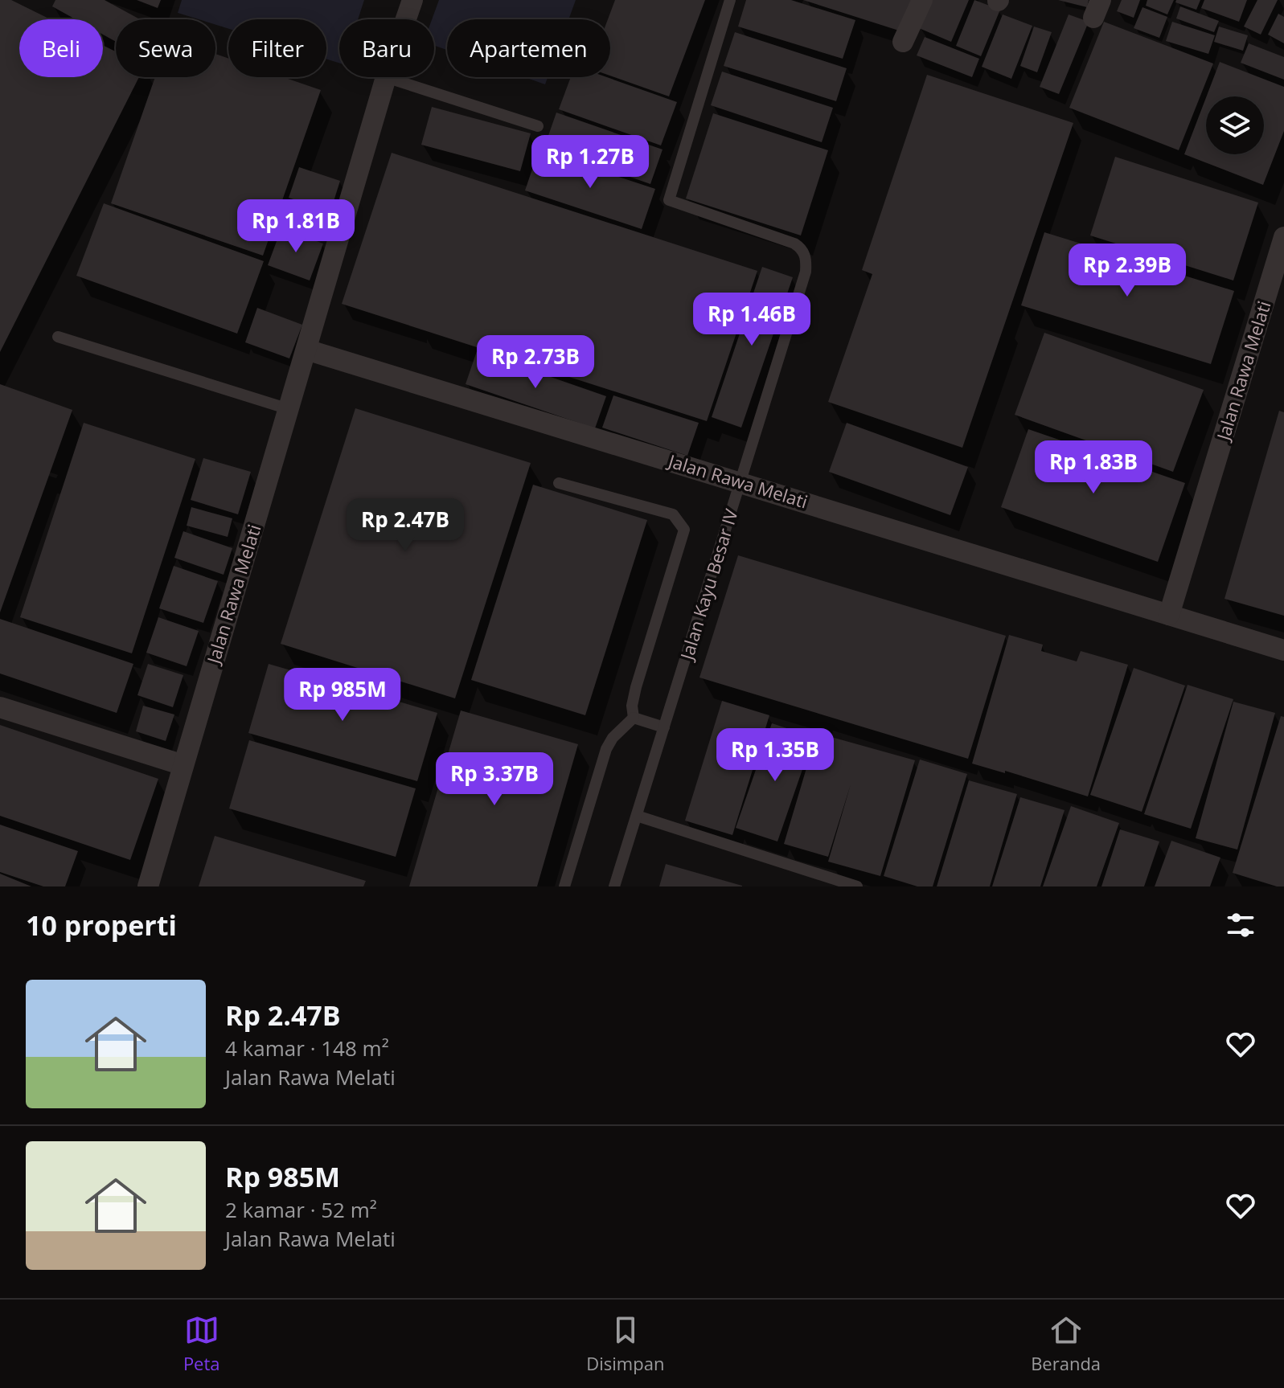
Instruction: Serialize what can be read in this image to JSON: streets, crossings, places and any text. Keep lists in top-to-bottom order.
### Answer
{
  "streets": {
    "street": ["Jalan Rawa Melati"],
    "lane": ["Jalan Kayu Besar IV"]
  },
  "crossings": [
    ["Jalan Rawa Melati", "Jalan Kayu Besar IV"]
  ],
  "page": {
    "chip": [
      "Beli",
      "Sewa",
      "Filter",
      "Baru",
      "Apartemen"
    ],
    "price": [
      "Rp 1.27B",
      "Rp 1.81B",
      "Rp 2.39B",
      "Rp 1.46B",
      "Rp 2.73B",
      "Rp 1.83B",
      "Rp 2.47B",
      "Rp 985M",
      "Rp 1.35B",
      "Rp 3.37B"
    ],
    "heading": "10 properti",
    "list": [
      {
        "name": "Rp 2.47B",
        "note": "4 kamar · 148 m² · Jalan Rawa Melati"
      },
      {
        "name": "Rp 985M",
        "note": "2 kamar · 52 m² · Jalan Rawa Melati"
      }
    ],
    "tabs": ["Peta", "Disimpan", "Beranda"]
  }
}
